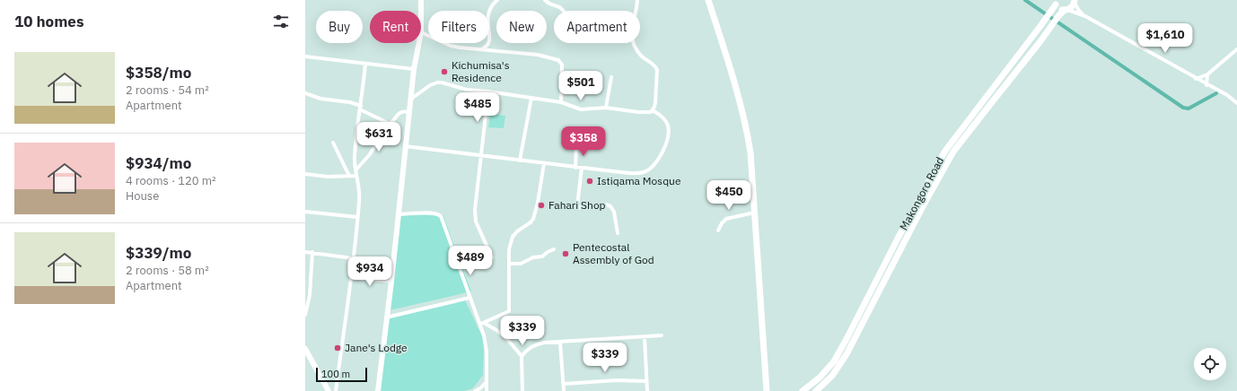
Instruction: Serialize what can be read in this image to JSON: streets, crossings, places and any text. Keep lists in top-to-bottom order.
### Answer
{
  "streets": {
    "main road": ["Makongoro Road"]
  },
  "places": [
    "Kichumisa's Residence",
    "Istiqama Mosque",
    "Fahari Shop",
    "Pentecostal Assembly of God",
    "Jane's Lodge"
  ],
  "scale_bar": "100 m",
  "page": {
    "heading": "10 homes",
    "chip": [
      "Buy",
      "Rent",
      "Filters",
      "New",
      "Apartment"
    ],
    "price": [
      "$1,610",
      "$501",
      "$485",
      "$631",
      "$358",
      "$450",
      "$489",
      "$934",
      "$339",
      "$339"
    ],
    "list": [
      {
        "name": "$358/mo",
        "note": "2 rooms · 54 m² · Apartment"
      },
      {
        "name": "$934/mo",
        "note": "4 rooms · 120 m² · House"
      },
      {
        "name": "$339/mo",
        "note": "2 rooms · 58 m² · Apartment"
      }
    ],
    "scale": "100 m"
  }
}
